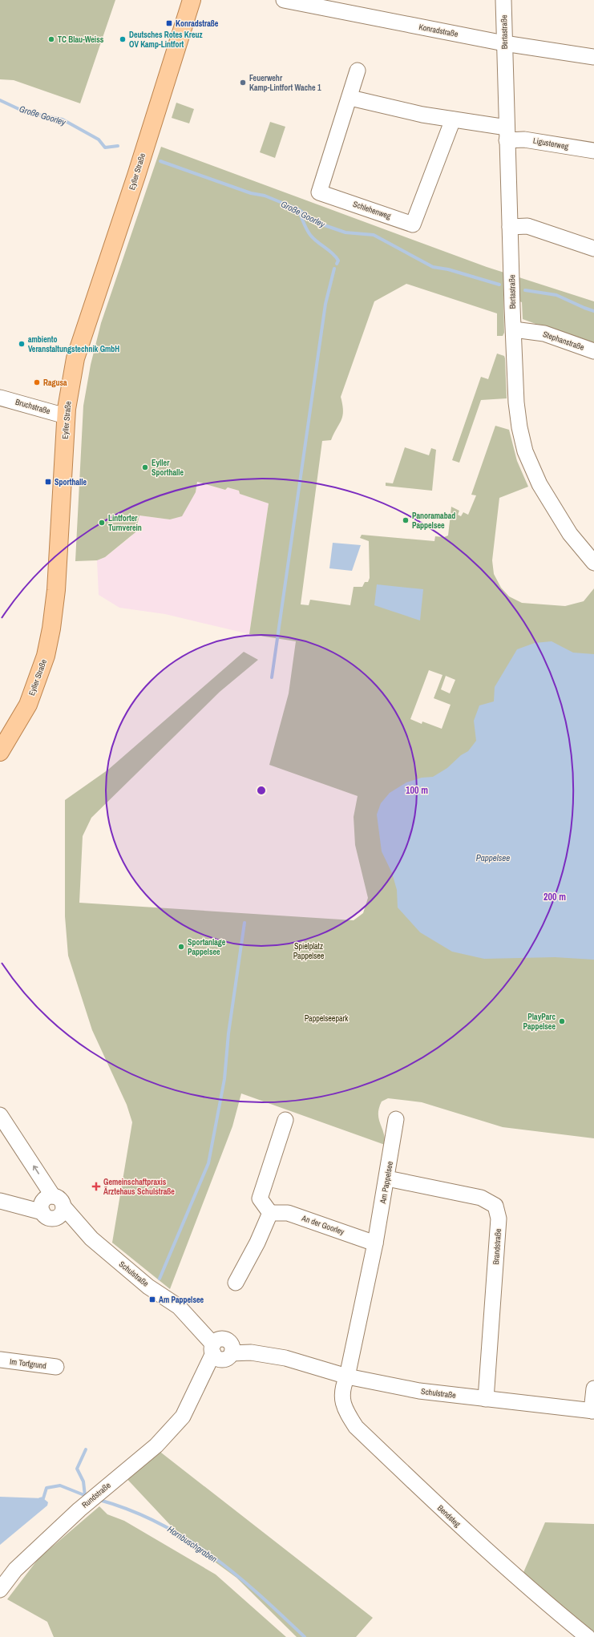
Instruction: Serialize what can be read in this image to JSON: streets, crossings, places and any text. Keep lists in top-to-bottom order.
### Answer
{
  "streets": {
    "main road": ["Eyller Straße"],
    "street": [
      "Konradstraße",
      "Bertastraße",
      "Ligusterweg",
      "Schlehenweg",
      "Stephanstraße",
      "Bruchstraße",
      "Am Pappelsee",
      "An der Goorley",
      "Brandstraße",
      "Schulstraße",
      "Im Torfgrund",
      "Rundstraße",
      "Bendsteg"
    ]
  },
  "crossings": [
    ["Konradstraße", "Bertastraße"],
    ["Bertastraße", "Ligusterweg"],
    ["Bertastraße", "Stephanstraße"],
    ["Eyller Straße", "Bruchstraße"],
    ["Am Pappelsee", "An der Goorley"],
    ["Am Pappelsee", "Brandstraße"],
    ["Am Pappelsee", "Schulstraße"],
    ["Am Pappelsee", "Bendsteg"],
    ["Brandstraße", "Schulstraße"],
    ["Schulstraße", "Rundstraße"],
    ["Schulstraße", "Bendsteg"]
  ],
  "water": ["Große Goorley", "Pappelsee", "Hornbuschgraben"],
  "parks": ["Spielplatz Pappelsee", "Pappelseepark"],
  "places": {
    "transit": ["Konradstraße", "Sporthalle", "Am Pappelsee"],
    "other": [
      "TC Blau-Weiss",
      "Deutsches Rotes Kreuz OV Kamp-Lintfort",
      "Feuerwehr Kamp-Lintfort Wache 1",
      "ambiento Veranstaltungstechnik GmbH",
      "Ragusa",
      "Eyller Sporthalle",
      "Panoramabad Pappelsee",
      "Lintforter Turnverein",
      "Sportanlage Pappelsee",
      "PlayParc Pappelsee"
    ],
    "health": ["Gemeinschaftpraxis Ärztehaus Schulstraße"]
  },
  "rings": ["100 m", "200 m"]
}
